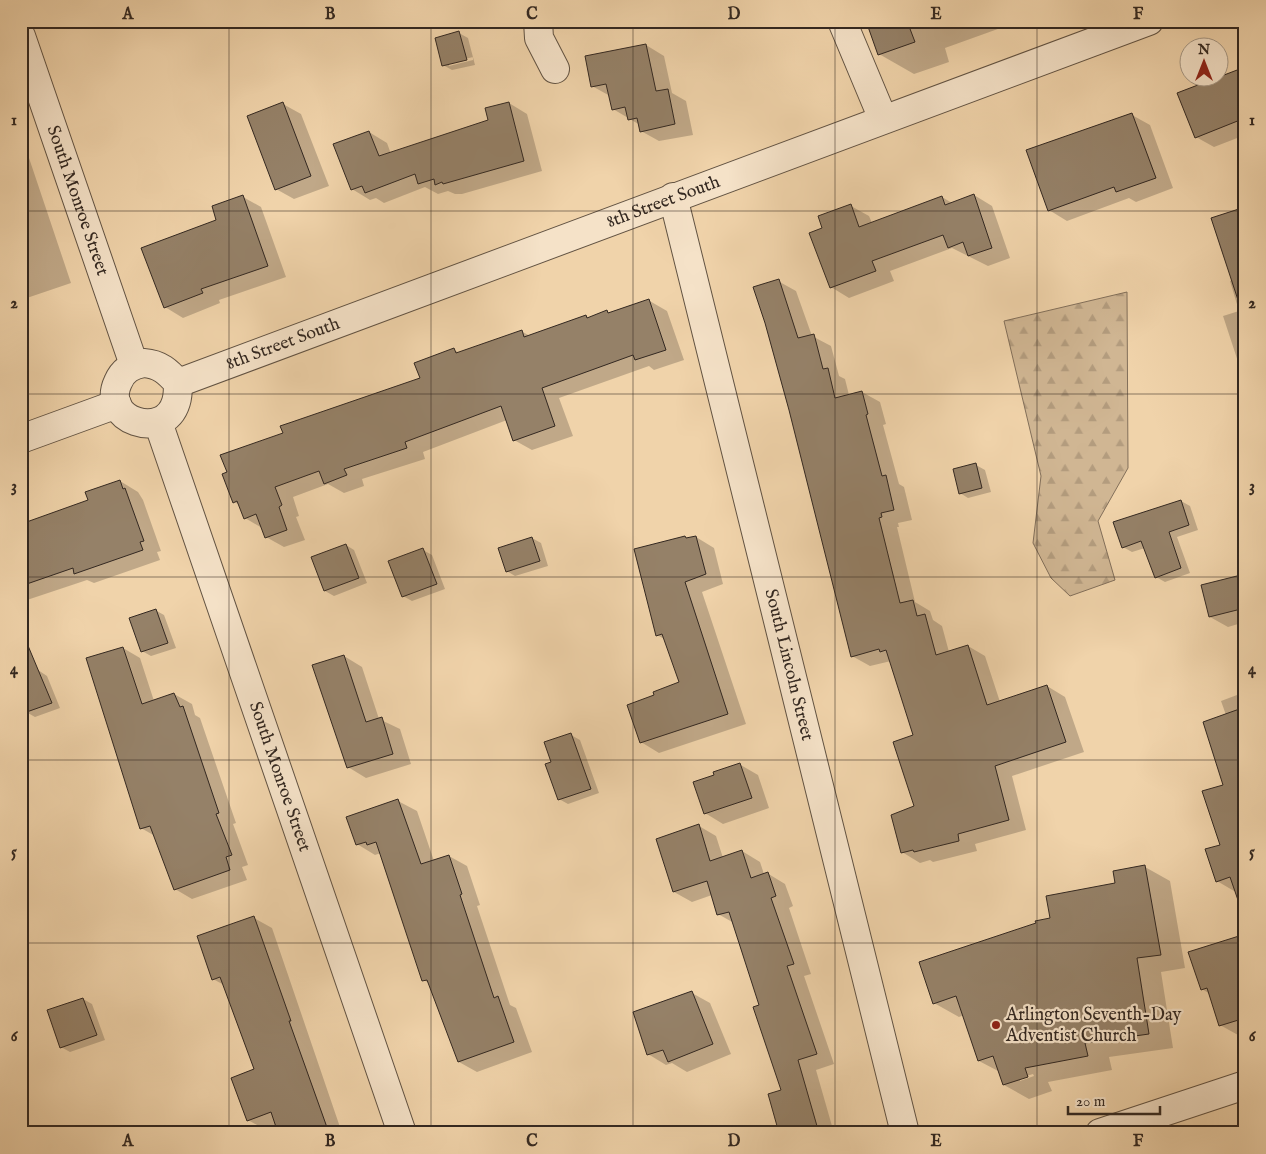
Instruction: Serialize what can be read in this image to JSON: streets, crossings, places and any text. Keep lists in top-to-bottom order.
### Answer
{
  "streets": {
    "street": ["South Monroe Street", "8th Street South", "South Lincoln Street"]
  },
  "crossings": [
    ["South Monroe Street", "8th Street South"],
    ["8th Street South", "South Lincoln Street"]
  ],
  "places": ["Arlington Seventh-Day Adventist Church"],
  "scale_bar": "20 m",
  "north": "top",
  "grid": {
    "columns": [
      "A",
      "B",
      "C",
      "D",
      "E",
      "F"
    ],
    "rows": [
      "1",
      "2",
      "3",
      "4",
      "5",
      "6"
    ]
  }
}
